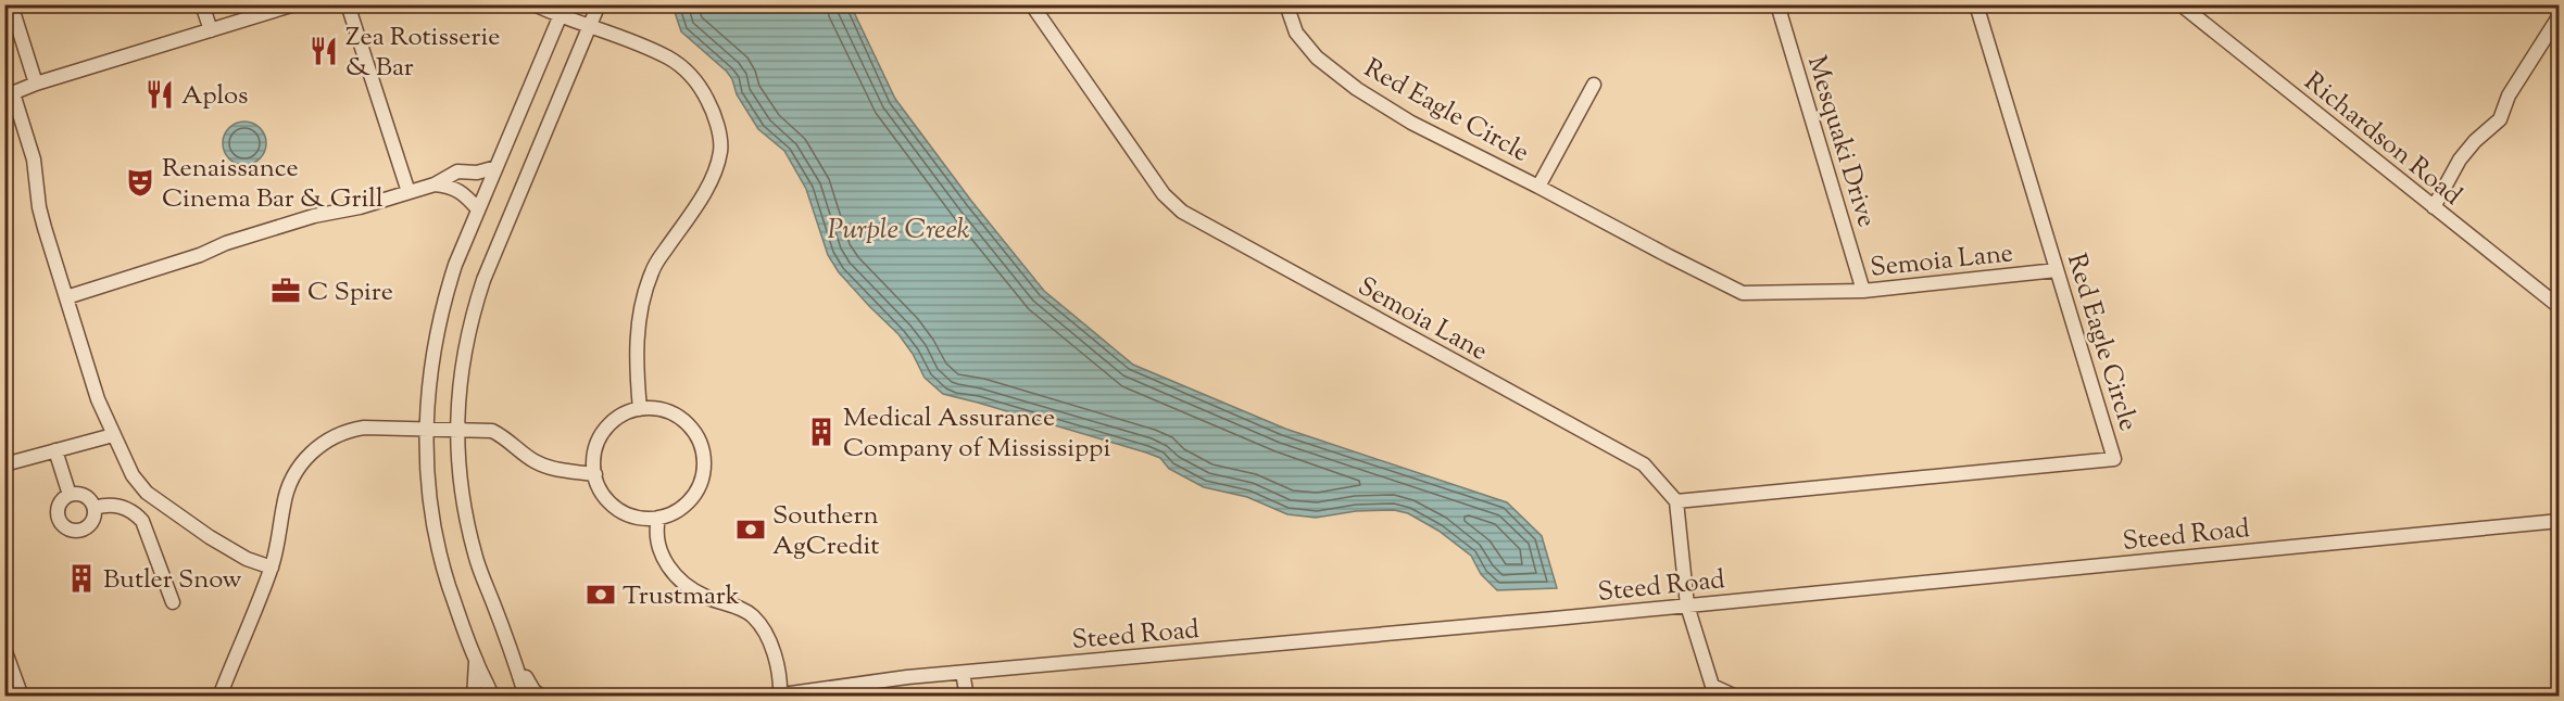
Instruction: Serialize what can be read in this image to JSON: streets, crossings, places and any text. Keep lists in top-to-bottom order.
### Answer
{
  "streets": {
    "street": [
      "Red Eagle Circle",
      "Richardson Road",
      "Mesquaki Drive",
      "Semoia Lane",
      "Steed Road"
    ]
  },
  "crossings": [
    ["Red Eagle Circle", "Semoia Lane"],
    ["Mesquaki Drive", "Semoia Lane"]
  ],
  "water": ["Purple Creek"],
  "places": {
    "restaurant": ["Zea Rotisserie & Bar", "Aplos"],
    "theatre": ["Renaissance Cinema Bar & Grill"],
    "office": ["C Spire"],
    "building": ["Medical Assurance Company of Mississippi", "Butler Snow"],
    "bank": ["Southern AgCredit", "Trustmark"]
  }
}
